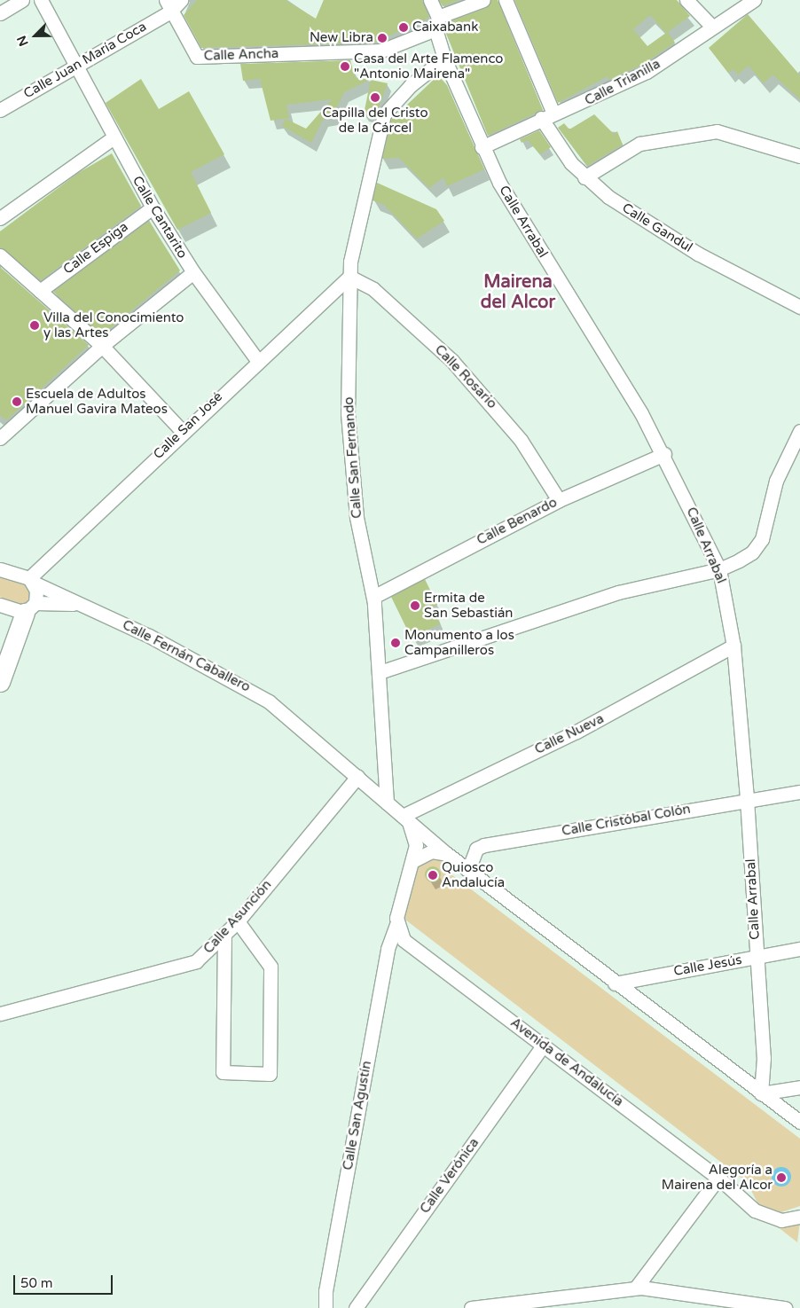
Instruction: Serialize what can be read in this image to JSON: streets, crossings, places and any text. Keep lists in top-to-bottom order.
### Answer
{
  "streets": {
    "street": [
      "Calle Ancha",
      "Calle Juan María Coca",
      "Calle Trianilla",
      "Calle Cantarito",
      "Calle Arrabal",
      "Calle Gandul",
      "Calle Espiga",
      "Calle Rosario",
      "Calle San José",
      "Calle San Fernando",
      "Calle Benardo",
      "Calle Fernán Caballero",
      "Calle Nueva",
      "Calle Cristóbal Colón",
      "Calle Asunción",
      "Calle Jesús",
      "Avenida de Andalucía",
      "Calle San Agustín",
      "Calle Verónica"
    ]
  },
  "crossings": [
    ["Calle Ancha", "Calle Juan María Coca"],
    ["Calle Ancha", "Calle Arrabal"],
    ["Calle Juan María Coca", "Calle Cantarito"],
    ["Calle Trianilla", "Calle Arrabal"],
    ["Calle Trianilla", "Calle Gandul"],
    ["Calle Cantarito", "Calle Espiga"],
    ["Calle Cantarito", "Calle San José"],
    ["Calle Arrabal", "Calle San Fernando"],
    ["Calle Arrabal", "Calle Benardo"],
    ["Calle Arrabal", "Calle Nueva"],
    ["Calle Arrabal", "Calle Cristóbal Colón"],
    ["Calle Arrabal", "Calle Jesús"],
    ["Calle Rosario", "Calle San José"],
    ["Calle Rosario", "Calle San Fernando"],
    ["Calle Rosario", "Calle Benardo"],
    ["Calle San José", "Calle San Fernando"],
    ["Calle San José", "Calle Fernán Caballero"],
    ["Calle San Fernando", "Calle Benardo"],
    ["Calle San Fernando", "Calle Fernán Caballero"],
    ["Calle Fernán Caballero", "Calle Nueva"],
    ["Calle Fernán Caballero", "Calle Asunción"],
    ["Avenida de Andalucía", "Calle San Agustín"],
    ["Avenida de Andalucía", "Calle Verónica"]
  ],
  "districts": ["Mairena del Alcor"],
  "places": [
    "Caixabank",
    "New Libra",
    "Casa del Arte Flamenco \"Antonio Mairena\"",
    "Capilla del Cristo de la Cárcel",
    "Villa del Conocimiento y las Artes",
    "Escuela de Adultos Manuel Gavira Mateos",
    "Ermita de San Sebastián",
    "Monumento a los Campanilleros",
    "Quiosco Andalucía",
    "Alegoría a Mairena del Alcor"
  ],
  "scale_bar": "50 m",
  "north": "bottom left"
}
